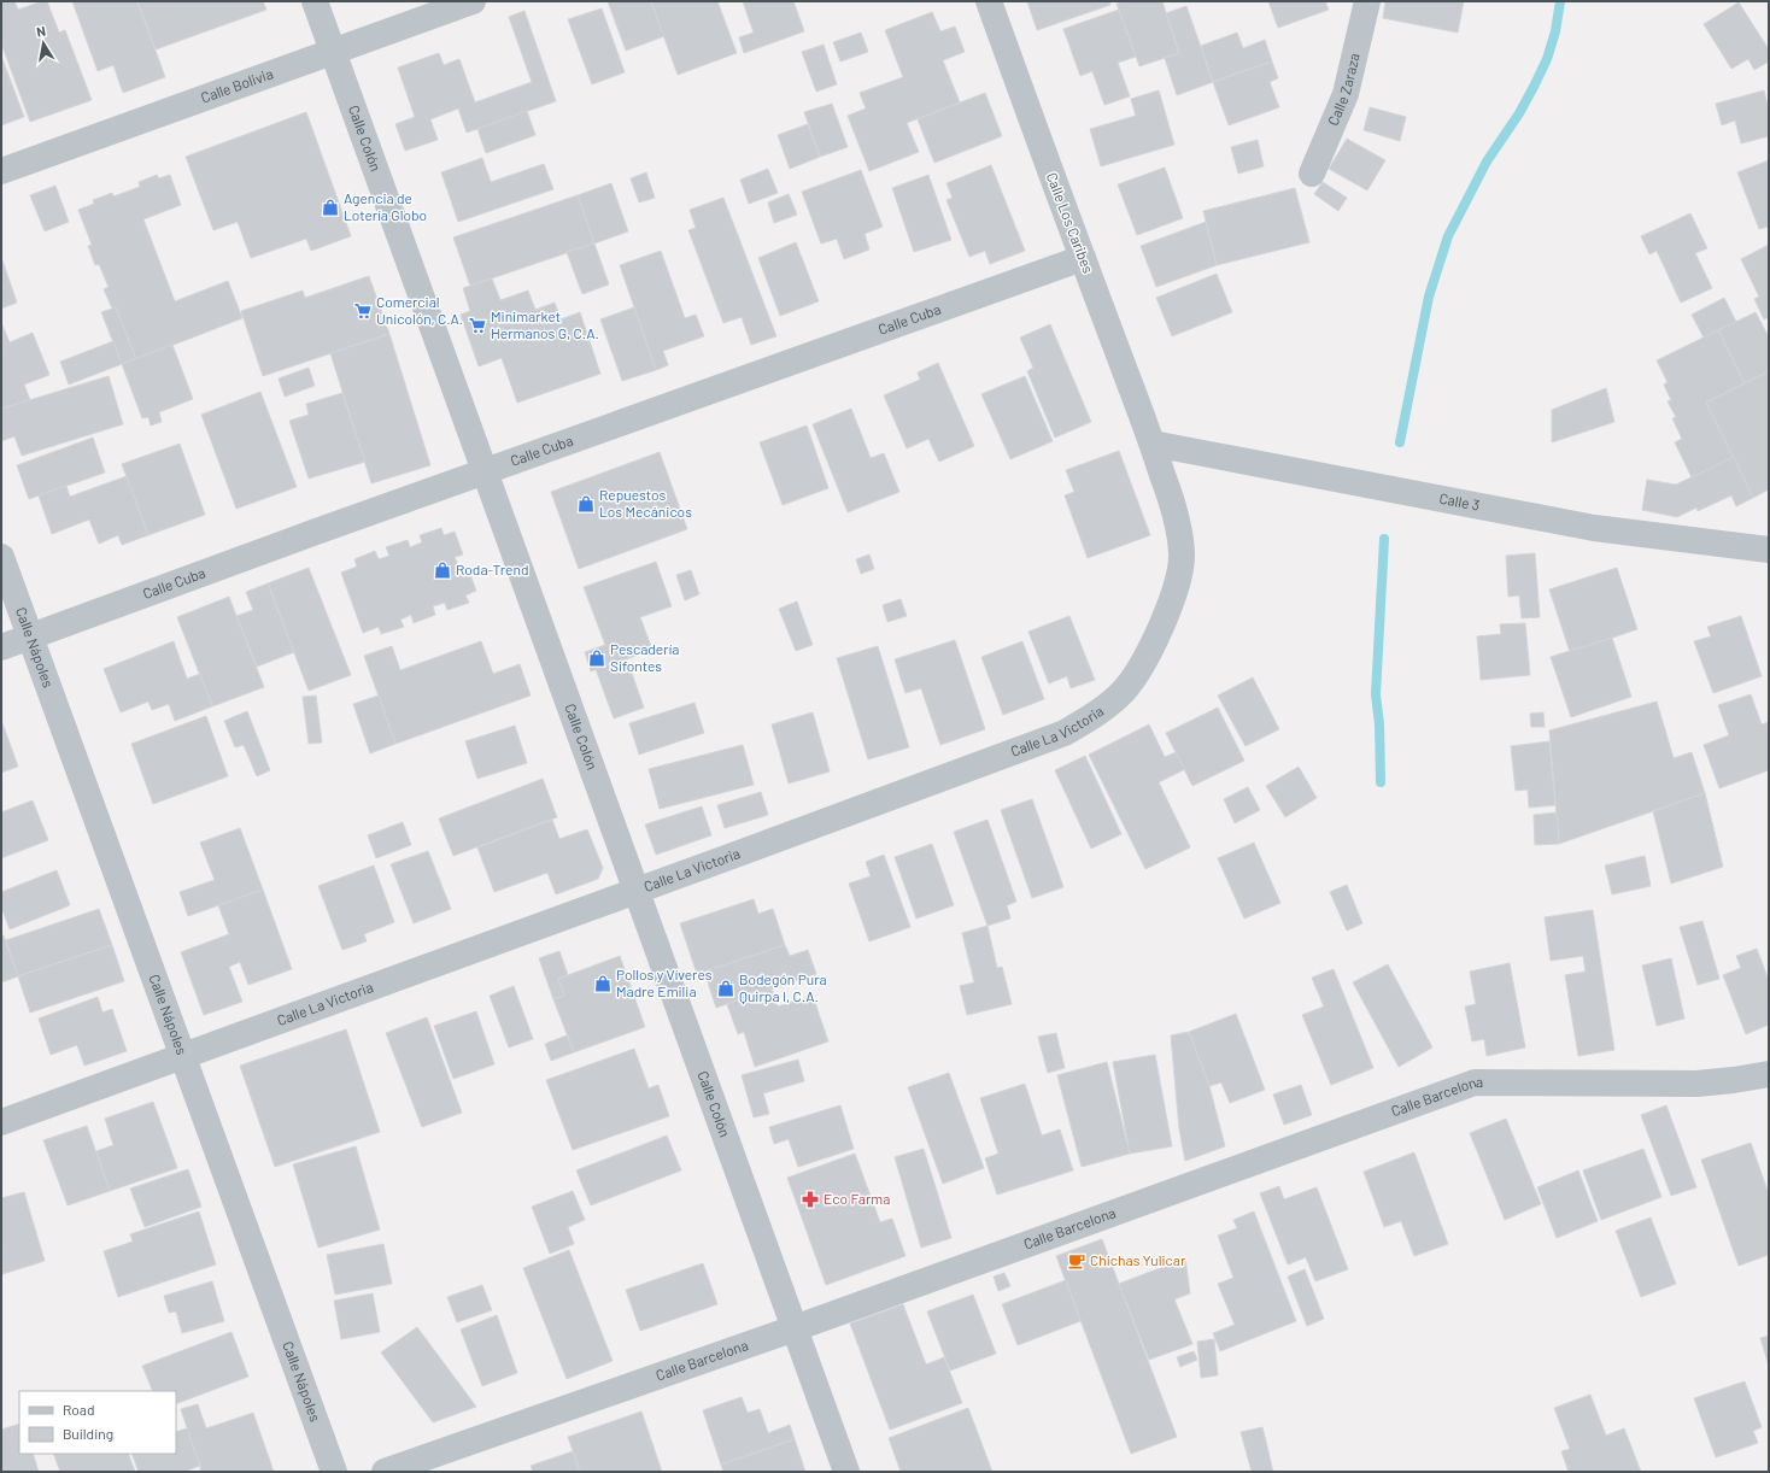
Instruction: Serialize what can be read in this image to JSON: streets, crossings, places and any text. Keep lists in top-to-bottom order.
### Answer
{
  "streets": {
    "street": [
      "Calle Bolivia",
      "Calle Zaraza",
      "Calle Colón",
      "Calle Los Caribes",
      "Calle Cuba",
      "Calle 3",
      "Calle Nápoles",
      "Calle La Victoria",
      "Calle Barcelona"
    ]
  },
  "crossings": [
    ["Calle Bolivia", "Calle Colón"],
    ["Calle Colón", "Calle Cuba"],
    ["Calle Colón", "Calle La Victoria"],
    ["Calle Colón", "Calle Barcelona"],
    ["Calle Los Caribes", "Calle Cuba"],
    ["Calle Los Caribes", "Calle 3"],
    ["Calle Los Caribes", "Calle La Victoria"],
    ["Calle Cuba", "Calle Nápoles"],
    ["Calle 3", "Calle La Victoria"],
    ["Calle Nápoles", "Calle La Victoria"]
  ],
  "places": {
    "shop": [
      "Agencia de Lotería Globo",
      "Repuestos Los Mecánicos",
      "Roda-Trend",
      "Pescadería Sifontes",
      "Pollos y Víveres Madre Emilia",
      "Bodegón Pura Quirpa I, C.A."
    ],
    "supermarket": ["Comercial Unicolón, C.A.", "Minimarket Hermanos G, C.A."],
    "pharmacy": ["Eco Farma"],
    "cafe": ["Chichas Yulicar"]
  },
  "legend": ["Road", "Building"],
  "north": "top"
}
